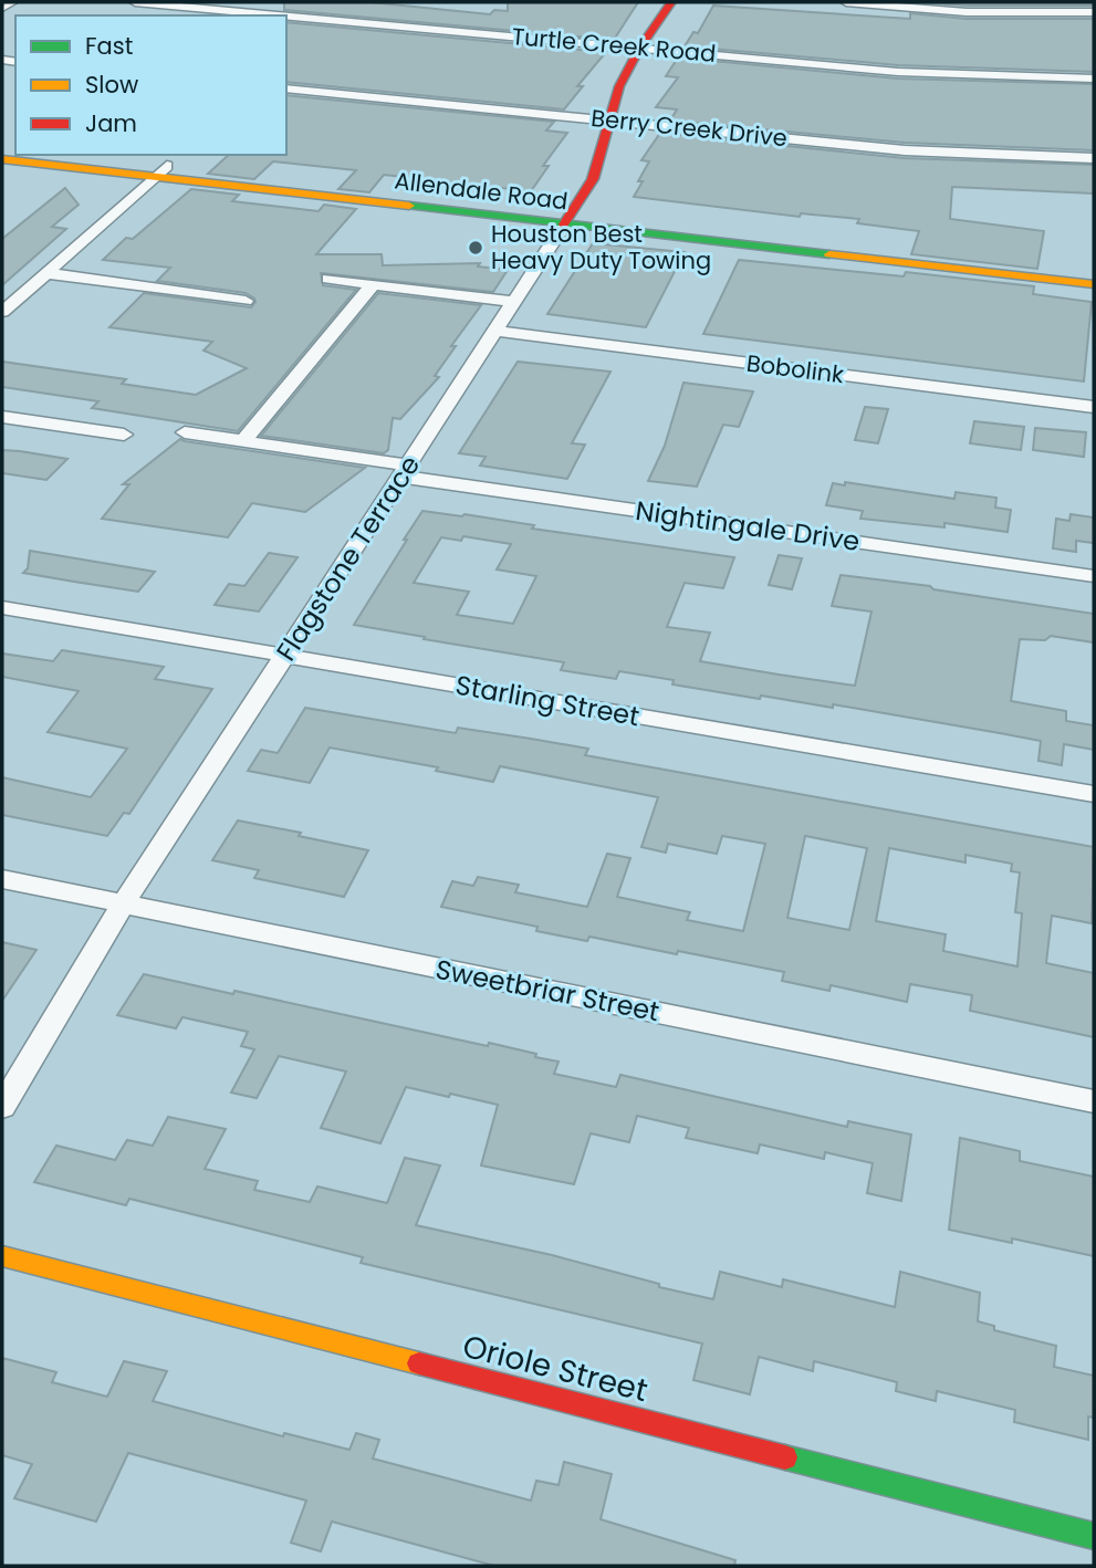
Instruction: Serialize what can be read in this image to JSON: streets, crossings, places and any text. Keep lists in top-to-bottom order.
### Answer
{
  "streets": {
    "main road": ["Allendale Road", "Flagstone Terrace", "Oriole Street"],
    "street": [
      "Turtle Creek Road",
      "Berry Creek Drive",
      "Bobolink",
      "Nightingale Drive",
      "Starling Street",
      "Sweetbriar Street"
    ]
  },
  "crossings": [
    ["Turtle Creek Road", "Flagstone Terrace"],
    ["Berry Creek Drive", "Flagstone Terrace"],
    ["Allendale Road", "Flagstone Terrace"],
    ["Bobolink", "Flagstone Terrace"],
    ["Nightingale Drive", "Flagstone Terrace"],
    ["Flagstone Terrace", "Starling Street"],
    ["Flagstone Terrace", "Sweetbriar Street"]
  ],
  "places": ["Houston Best Heavy Duty Towing"],
  "legend": ["Fast", "Slow", "Jam"]
}
